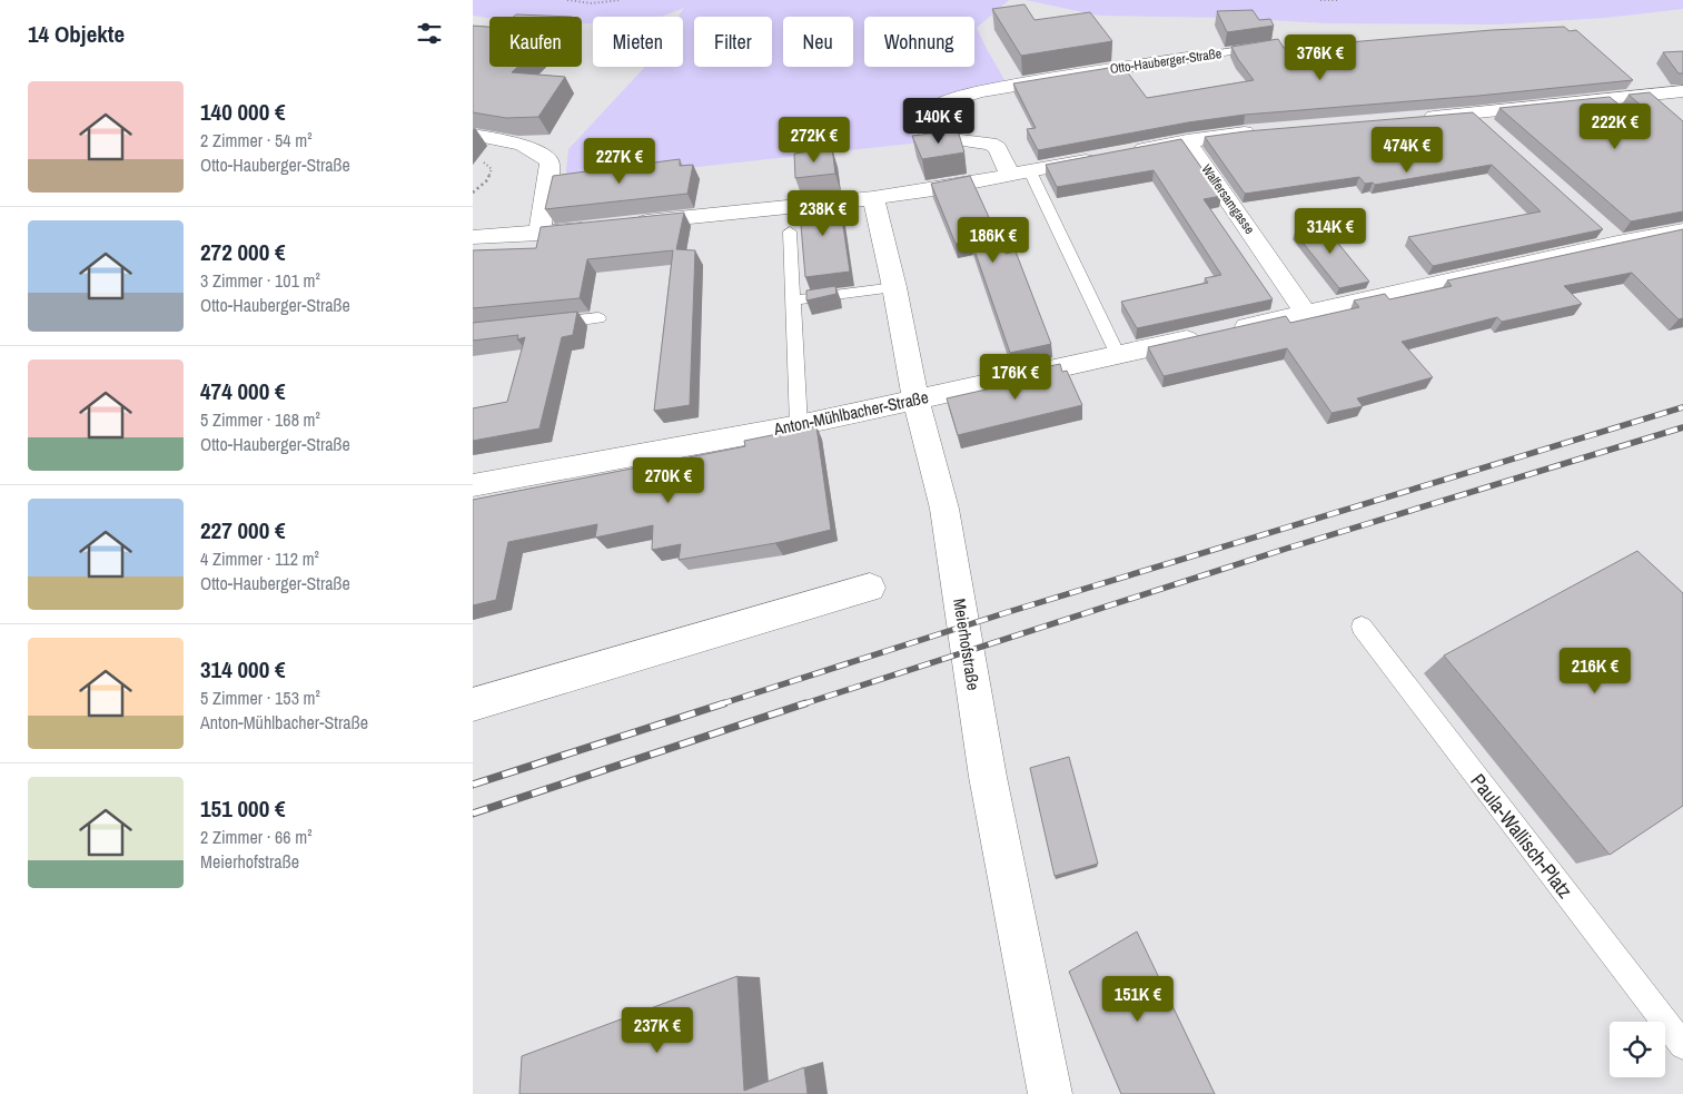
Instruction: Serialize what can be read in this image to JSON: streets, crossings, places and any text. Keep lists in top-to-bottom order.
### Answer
{
  "streets": {
    "street": [
      "Otto-Hauberger-Straße",
      "Walfersamgasse",
      "Anton-Mühlbacher-Straße",
      "Meierhofstraße"
    ],
    "lane": ["Paula-Wallisch-Platz"]
  },
  "crossings": [
    ["Walfersamgasse", "Anton-Mühlbacher-Straße"],
    ["Anton-Mühlbacher-Straße", "Meierhofstraße"]
  ],
  "page": {
    "heading": "14 Objekte",
    "chip": [
      "Kaufen",
      "Mieten",
      "Filter",
      "Neu",
      "Wohnung"
    ],
    "price": [
      "376K €",
      "140K €",
      "222K €",
      "272K €",
      "474K €",
      "227K €",
      "238K €",
      "314K €",
      "186K €",
      "176K €",
      "270K €",
      "216K €",
      "151K €",
      "237K €"
    ],
    "list": [
      {
        "name": "140 000 €",
        "note": "2 Zimmer · 54 m² · Otto-Hauberger-Straße"
      },
      {
        "name": "272 000 €",
        "note": "3 Zimmer · 101 m² · Otto-Hauberger-Straße"
      },
      {
        "name": "474 000 €",
        "note": "5 Zimmer · 168 m² · Otto-Hauberger-Straße"
      },
      {
        "name": "227 000 €",
        "note": "4 Zimmer · 112 m² · Otto-Hauberger-Straße"
      },
      {
        "name": "314 000 €",
        "note": "5 Zimmer · 153 m² · Anton-Mühlbacher-Straße"
      },
      {
        "name": "151 000 €",
        "note": "2 Zimmer · 66 m² · Meierhofstraße"
      }
    ]
  }
}
